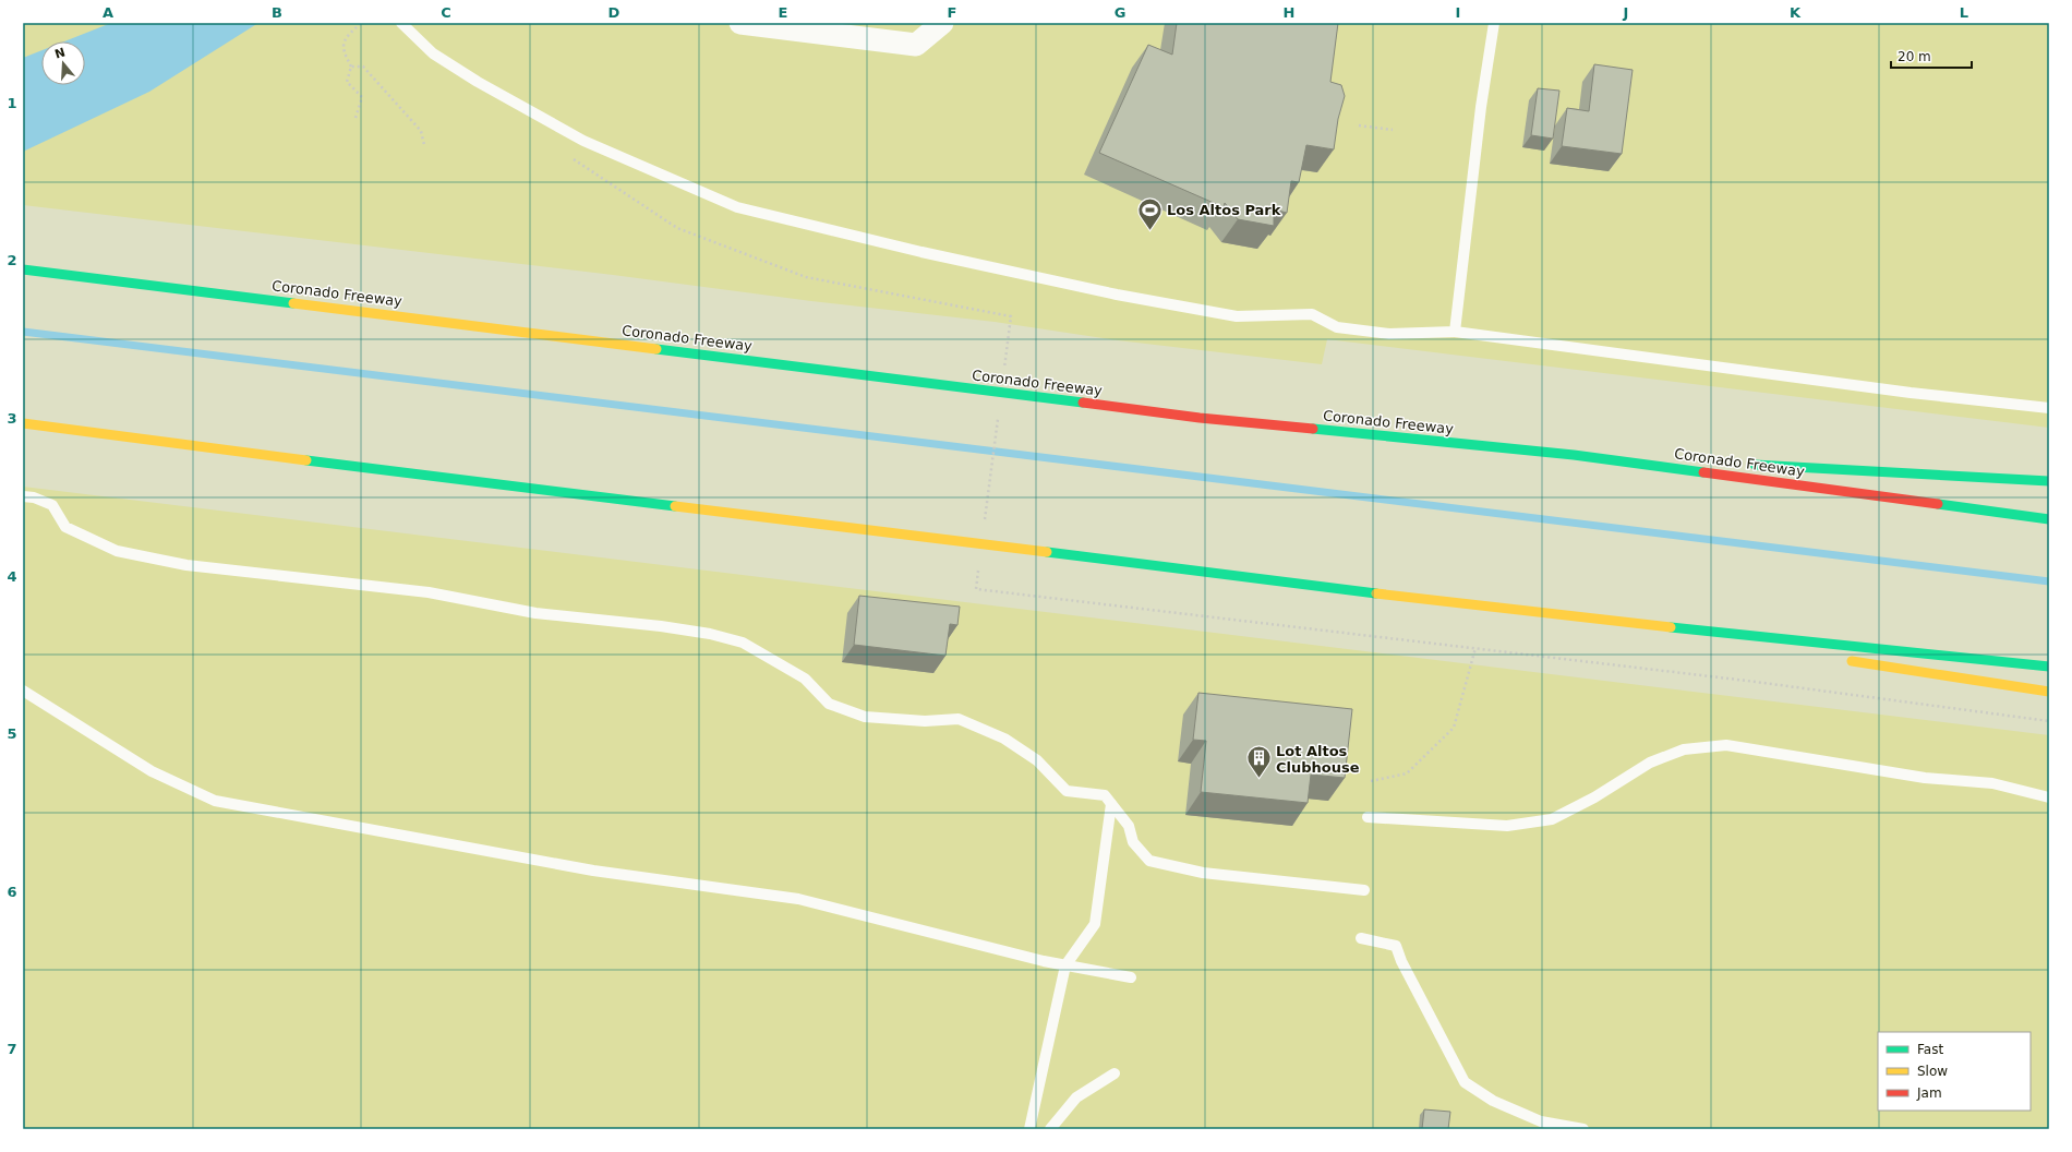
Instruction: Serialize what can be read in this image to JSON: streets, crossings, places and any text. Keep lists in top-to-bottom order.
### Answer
{
  "streets": {
    "highway": ["Coronado Freeway"]
  },
  "places": {
    "sports": ["Los Altos Park"],
    "building": ["Lot Altos Clubhouse"]
  },
  "legend": ["Fast", "Slow", "Jam"],
  "scale_bar": "20 m",
  "north": "top",
  "grid": {
    "columns": [
      "A",
      "B",
      "C",
      "D",
      "E",
      "F",
      "G",
      "H",
      "I",
      "J",
      "K",
      "L"
    ],
    "rows": [
      "1",
      "2",
      "3",
      "4",
      "5",
      "6",
      "7"
    ]
  }
}
